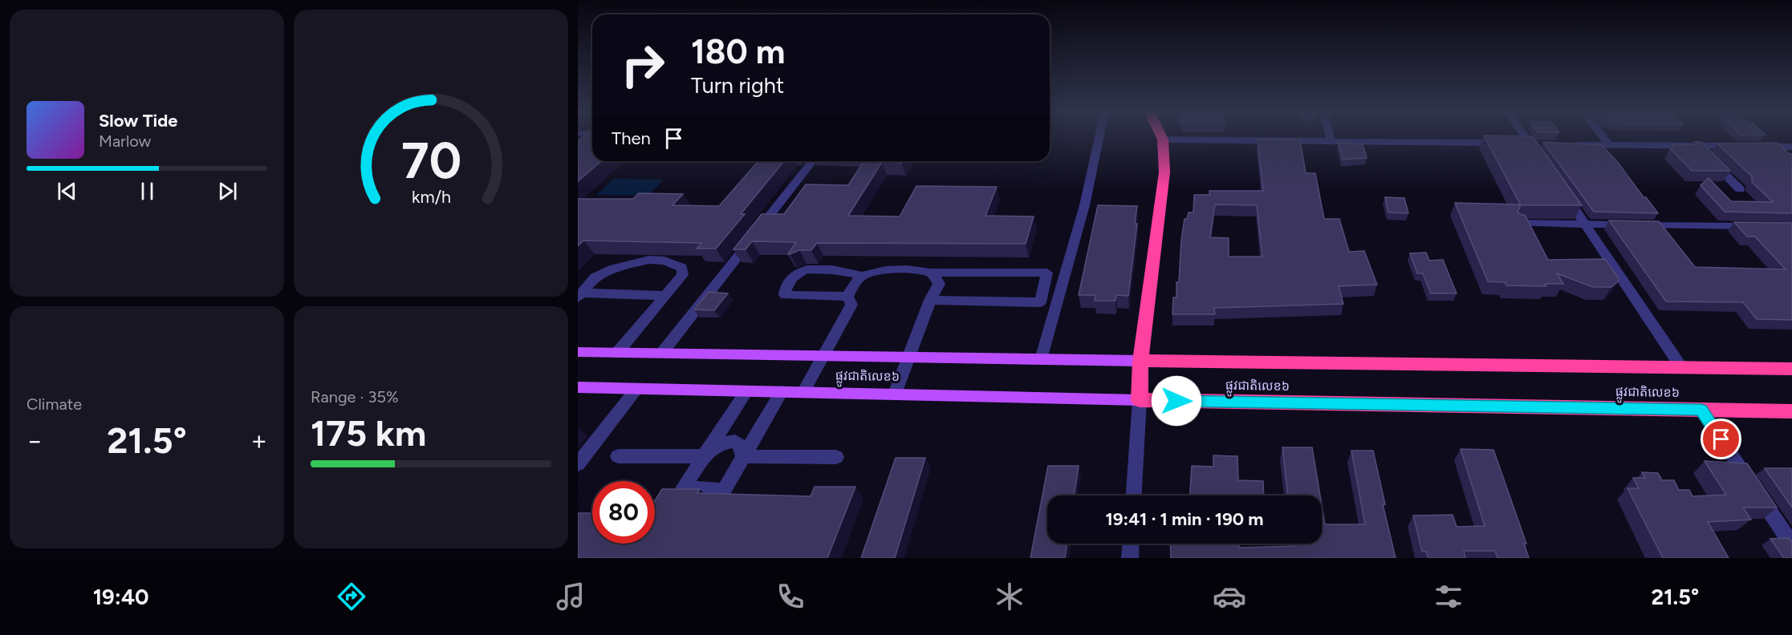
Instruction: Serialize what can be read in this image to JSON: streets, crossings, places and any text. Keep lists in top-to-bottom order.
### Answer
{
  "streets": {
    "highway": ["ផ្លូវជាតិលេខ៦"]
  },
  "page": {
    "turn": ["180 m", "Turn right"],
    "song": ["Slow Tide", "Marlow"],
    "then": "Then",
    "tile": [
      "Climate",
      ["Range · 35%", "175 km"]
    ],
    "heat": ["−", "21.5°", "+"],
    "limit": "80",
    "trip": "19:41 · 1 min · 190 m",
    "tabs": ["19:40", "21.5°"],
    "gauge": ["70", "km/h"]
  }
}
